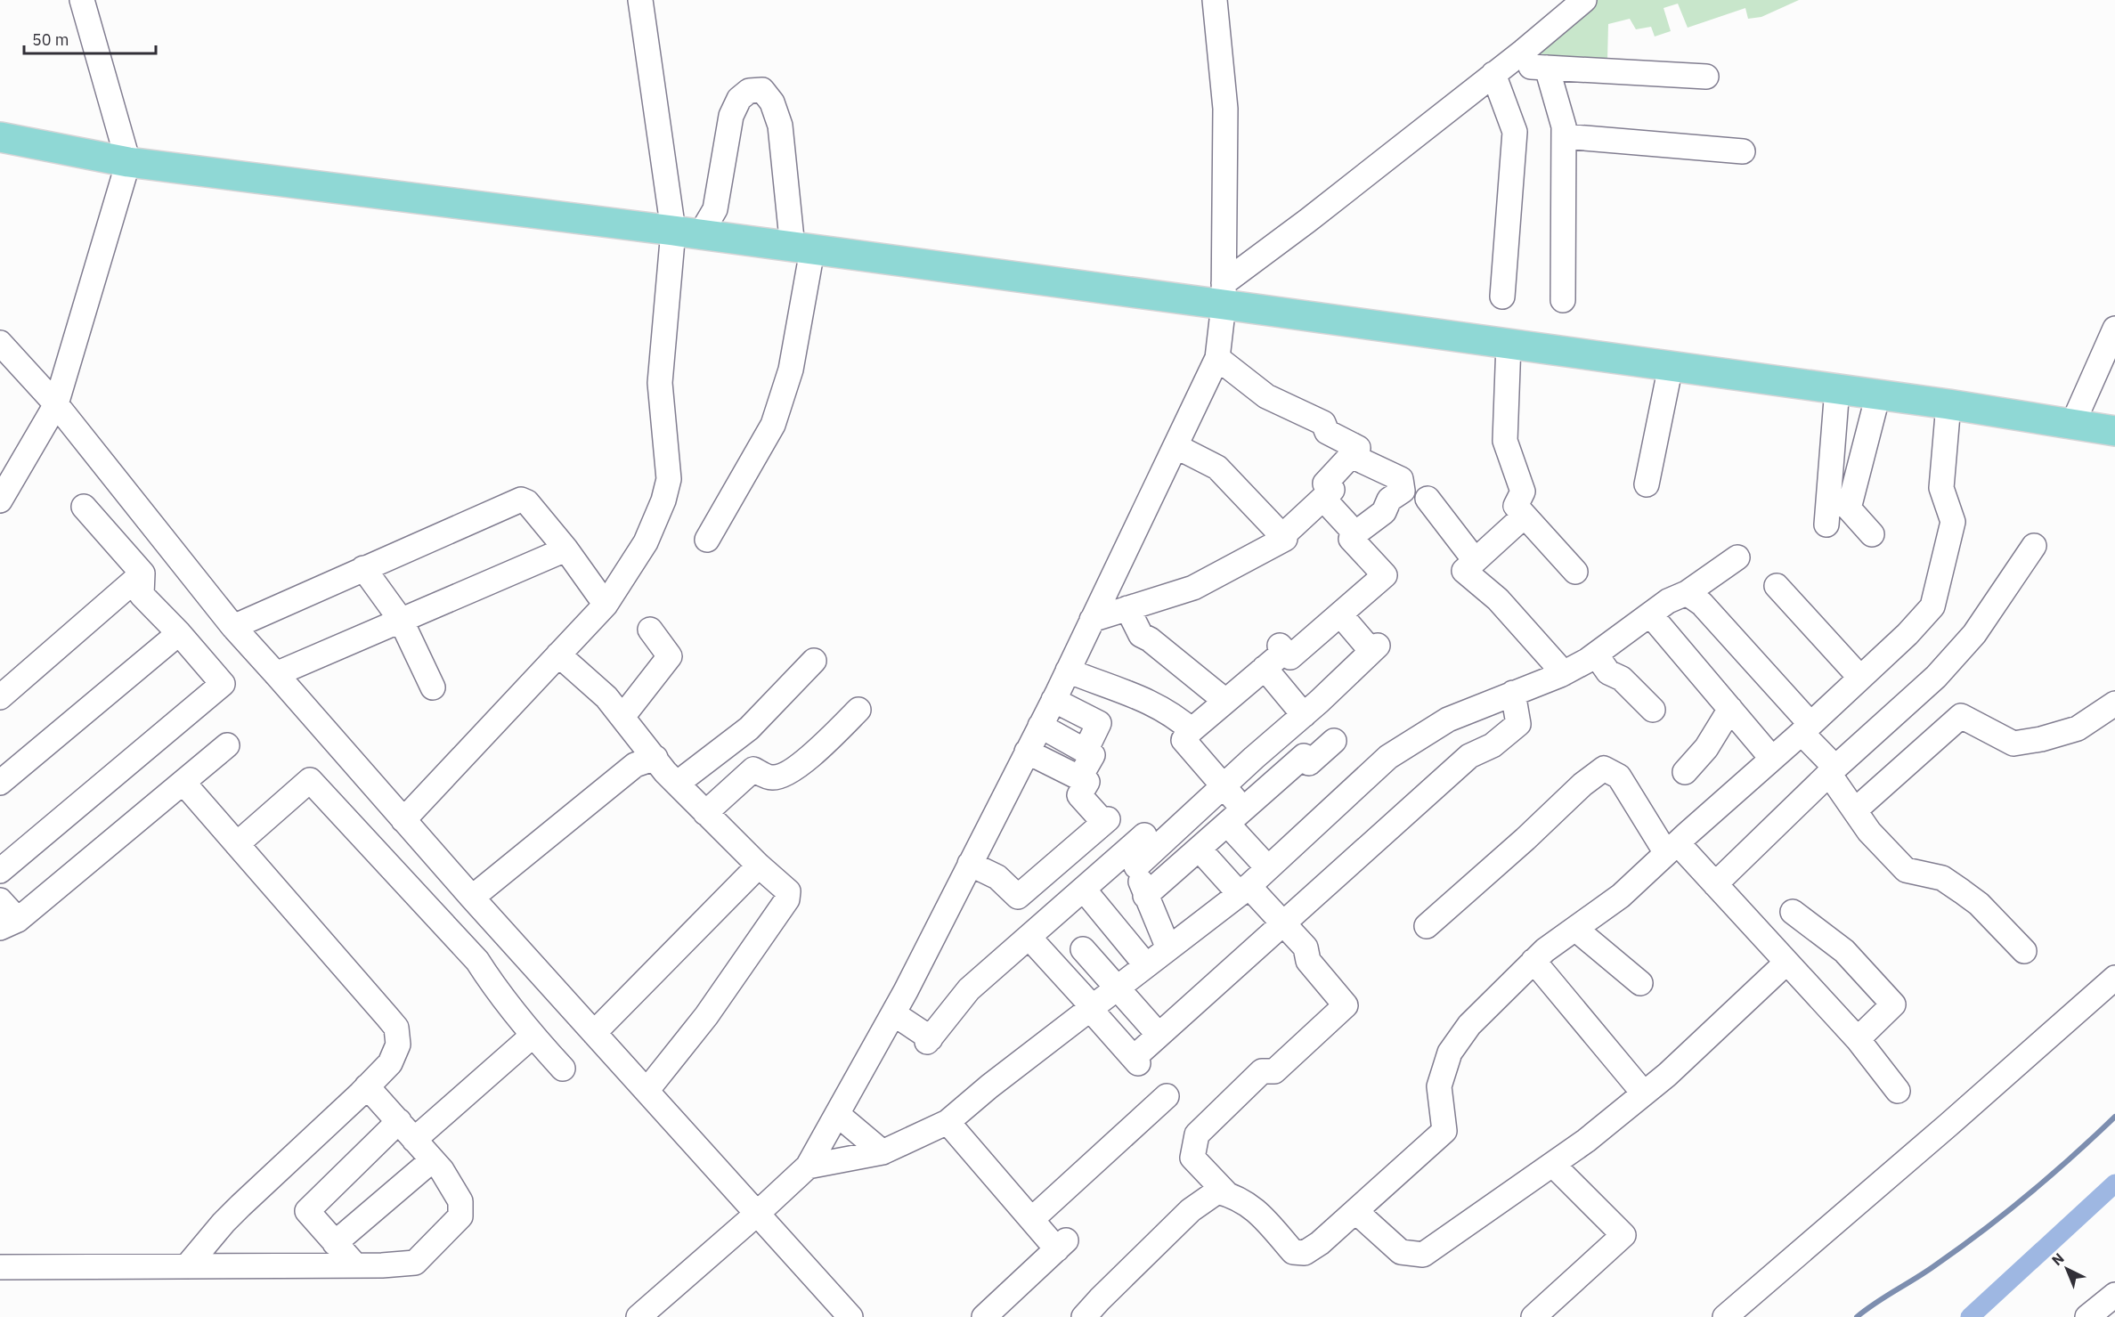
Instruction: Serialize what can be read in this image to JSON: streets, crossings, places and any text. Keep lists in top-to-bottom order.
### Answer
{
  "scale_bar": "50 m",
  "north": "top left"
}
